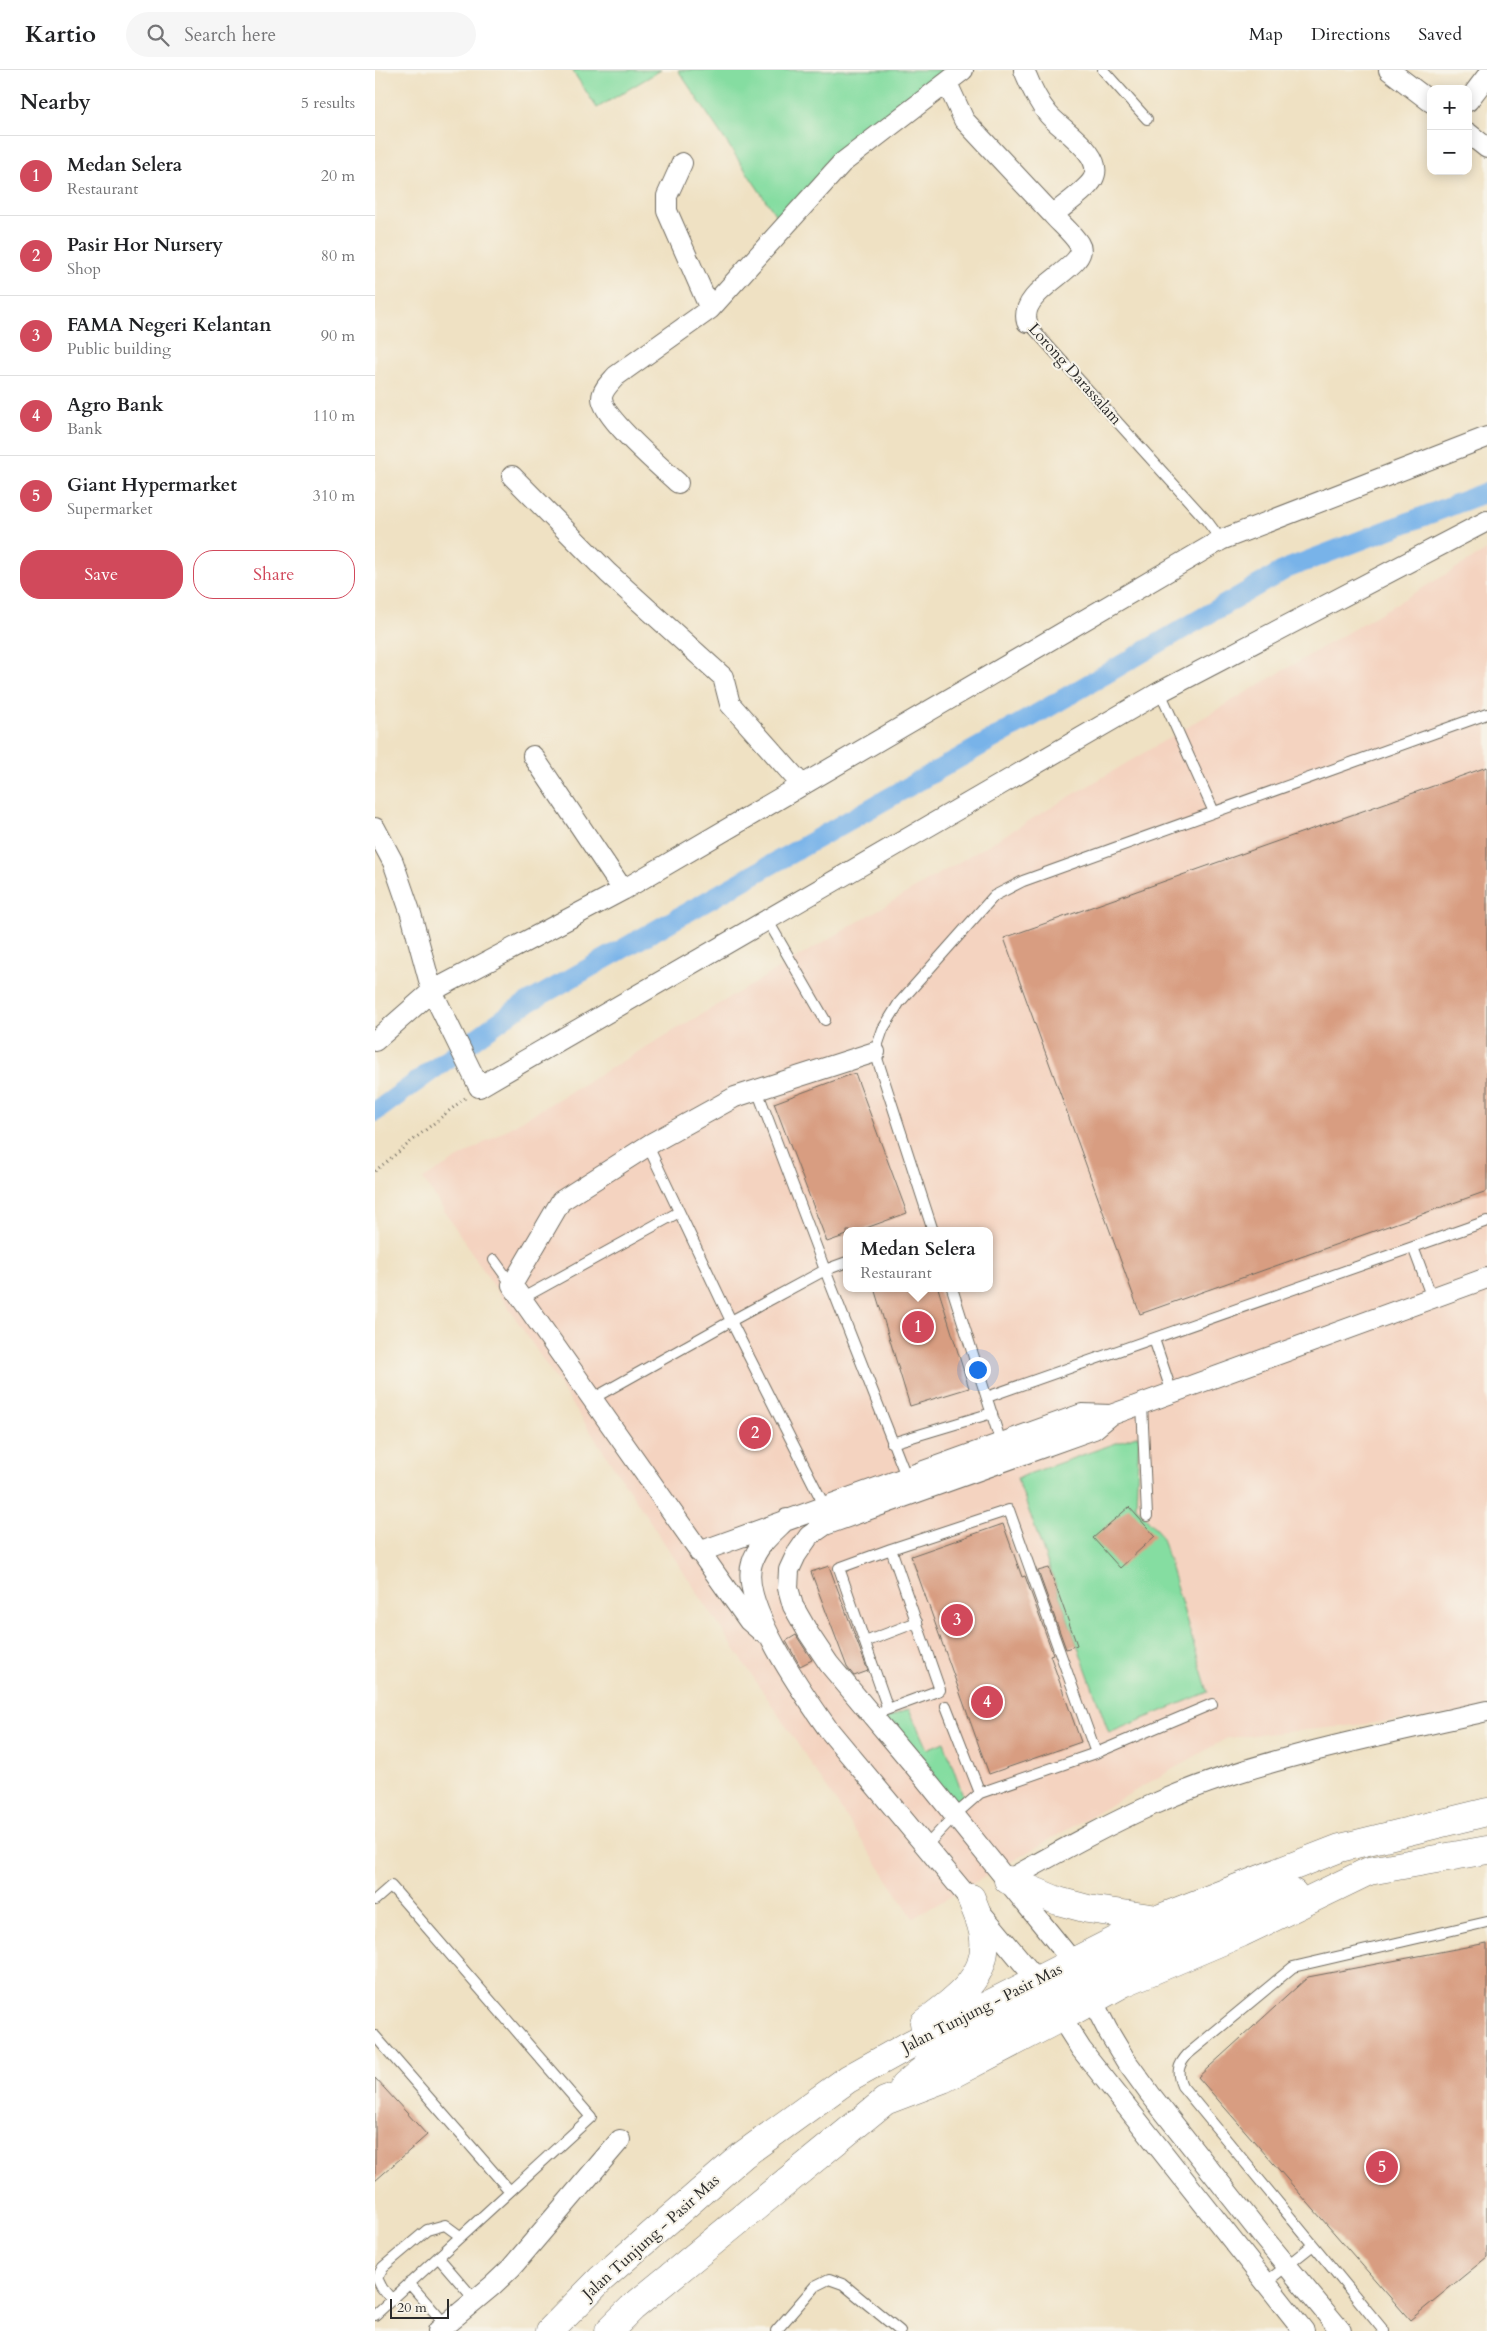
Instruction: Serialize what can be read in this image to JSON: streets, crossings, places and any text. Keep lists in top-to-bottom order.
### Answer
{
  "streets": {
    "main road": ["Jalan Tunjung - Pasir Mas"],
    "street": ["Lorong Darassalam"]
  },
  "scale_bar": "20 m",
  "page": {
    "header": "Kartio",
    "search": "Search here",
    "nav": ["Map", "Directions", "Saved"],
    "heading": ["Nearby", "5 results"],
    "map_buttons": ["+", "−"],
    "list": [
      {
        "mark": "1",
        "name": "Medan Selera",
        "note": "Restaurant",
        "value": "20 m"
      },
      {
        "mark": "2",
        "name": "Pasir Hor Nursery",
        "note": "Shop",
        "value": "80 m"
      },
      {
        "mark": "3",
        "name": "FAMA Negeri Kelantan",
        "note": "Public building",
        "value": "90 m"
      },
      {
        "mark": "4",
        "name": "Agro Bank",
        "note": "Bank",
        "value": "110 m"
      },
      {
        "mark": "5",
        "name": "Giant Hypermarket",
        "note": "Supermarket",
        "value": "310 m"
      }
    ],
    "buttons": ["Save", "Share"],
    "popup": ["Medan Selera", "Restaurant"],
    "pins": [
      "1",
      "2",
      "3",
      "4",
      "5"
    ],
    "scale": "20 m"
  }
}
